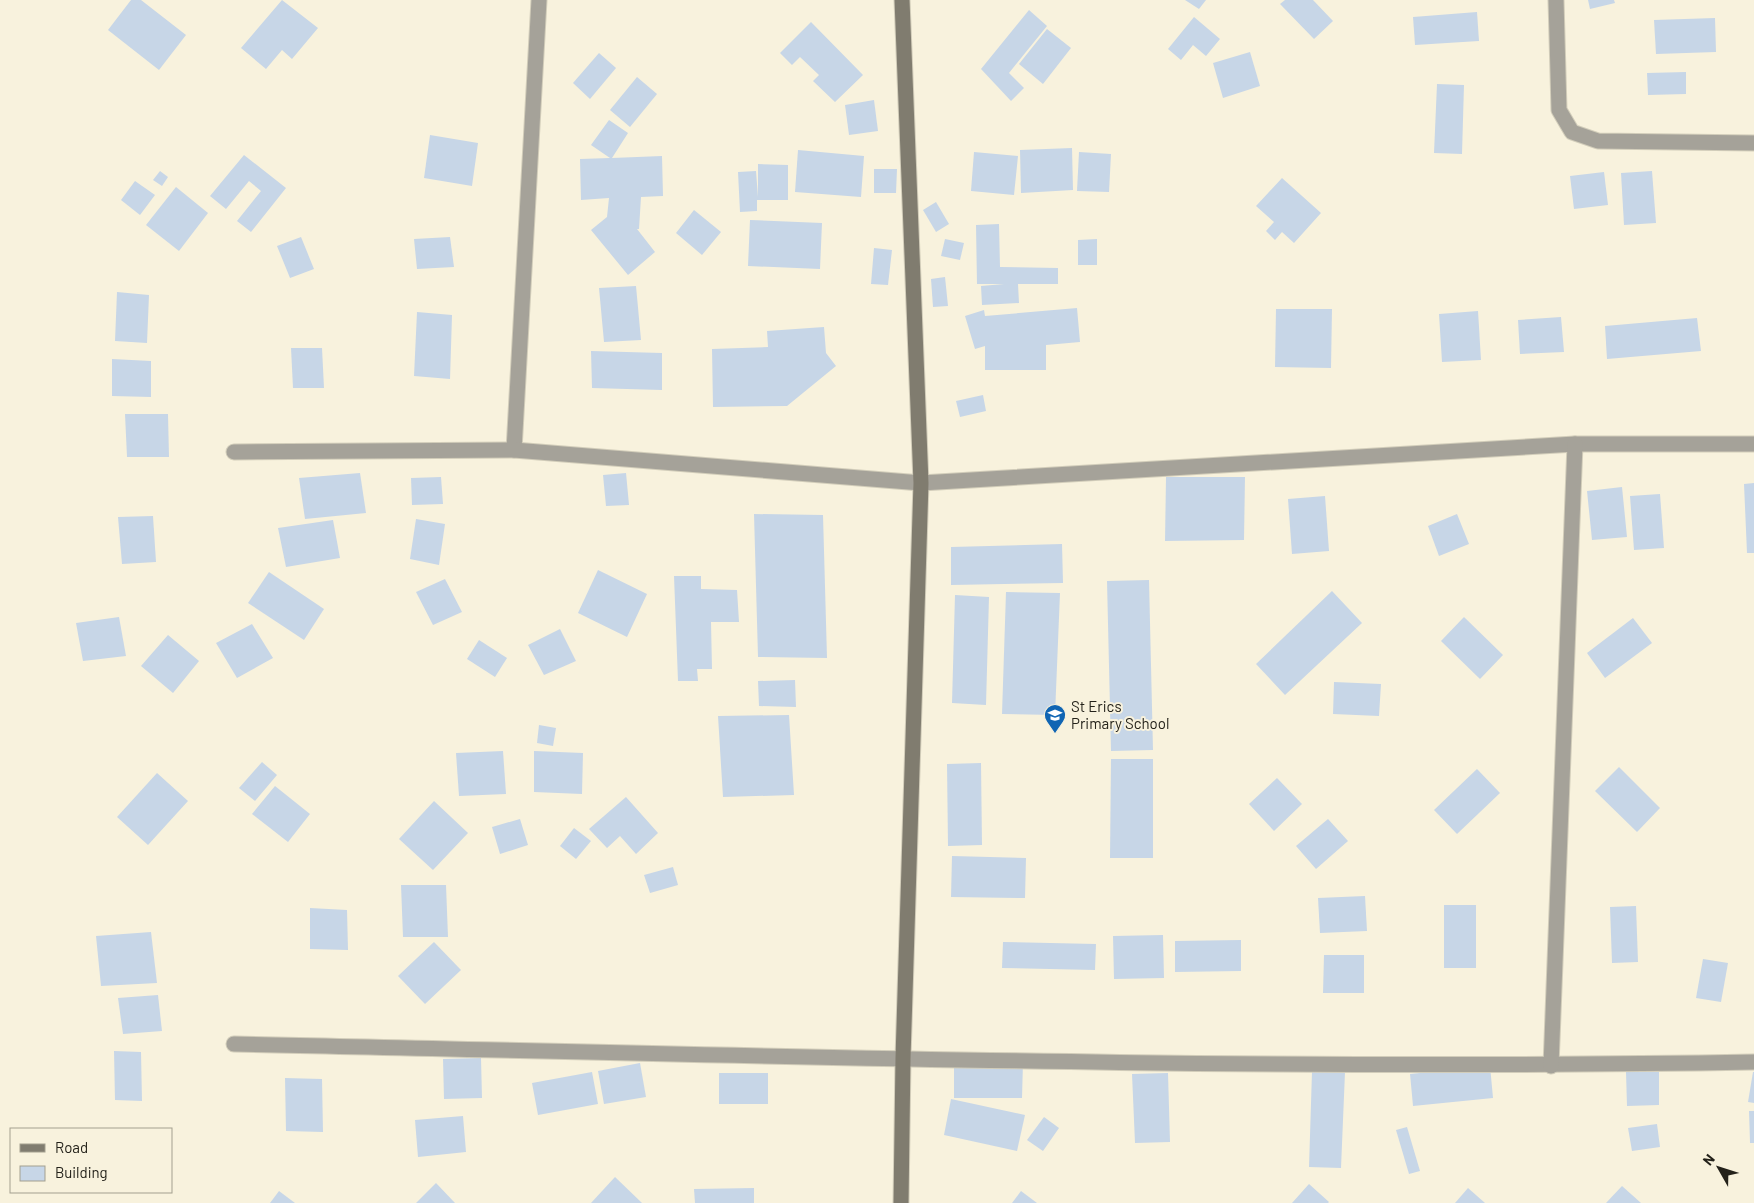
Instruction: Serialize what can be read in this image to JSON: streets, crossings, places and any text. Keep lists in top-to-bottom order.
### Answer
{
  "places": {
    "school or university": ["St Erics Primary School"]
  },
  "legend": ["Road", "Building"],
  "north": "top left"
}
